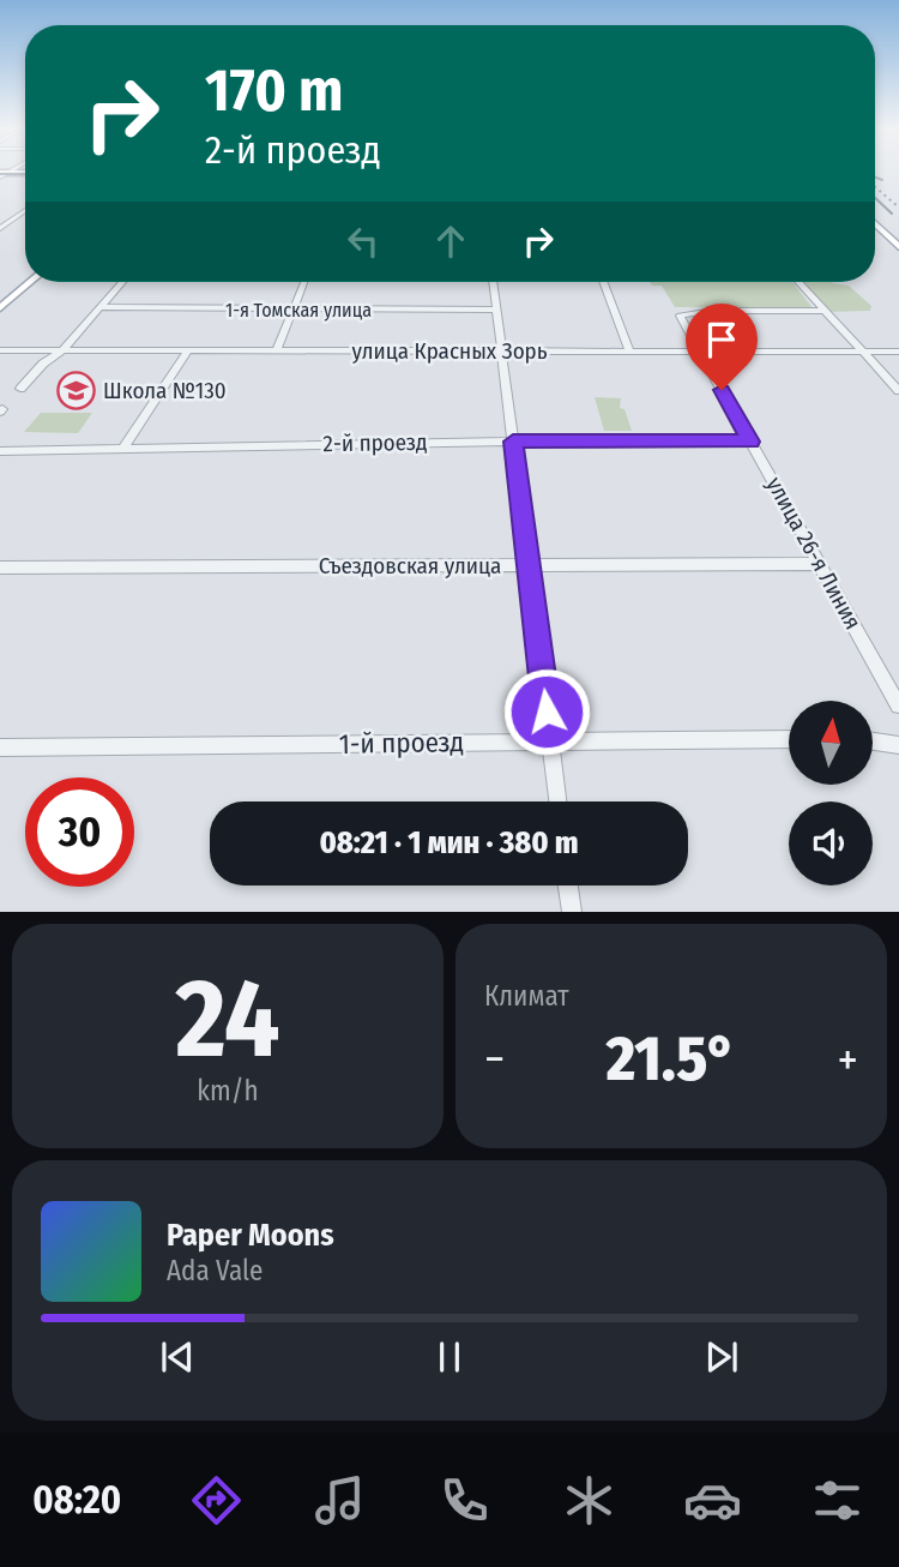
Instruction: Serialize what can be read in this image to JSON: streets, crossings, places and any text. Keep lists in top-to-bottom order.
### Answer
{
  "streets": {
    "street": [
      "1-я Томская улица",
      "улица Красных Зорь",
      "2-й проезд",
      "улица 26-я Линия",
      "Съездовская улица",
      "1-й проезд"
    ]
  },
  "crossings": [
    ["улица Красных Зорь", "улица 26-я Линия"],
    ["2-й проезд", "улица 26-я Линия"],
    ["улица 26-я Линия", "Съездовская улица"]
  ],
  "places": {
    "school or university": ["Школа №130"]
  },
  "north": "top",
  "page": {
    "turn": ["170 m", "2-й проезд"],
    "limit": "30",
    "trip": "08:21 · 1 мин · 380 m",
    "tile": [
      ["24", "km/h"],
      "Климат"
    ],
    "heat": ["−", "21.5°", "+"],
    "song": ["Paper Moons", "Ada Vale"],
    "tabs": "08:20"
  }
}
